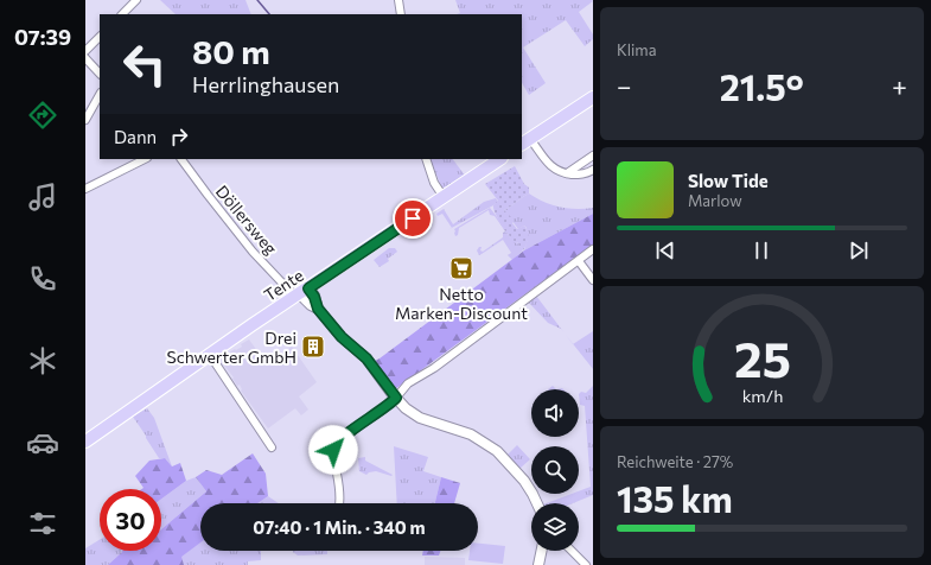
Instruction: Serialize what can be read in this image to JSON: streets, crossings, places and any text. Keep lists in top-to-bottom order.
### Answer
{
  "streets": {
    "main road": ["Tente"],
    "street": ["Döllersweg"]
  },
  "crossings": [
    ["Döllersweg", "Tente"]
  ],
  "places": {
    "supermarket": ["Netto Marken-Discount"],
    "building": ["Drei Schwerter GmbH"]
  },
  "page": {
    "tabs": "07:39",
    "tile": [
      "Klima",
      ["Reichweite · 27%", "135 km"]
    ],
    "turn": ["80 m", "Herrlinghausen"],
    "heat": ["−", "21.5°", "+"],
    "then": "Dann",
    "song": ["Slow Tide", "Marlow"],
    "limit": "30",
    "trip": "07:40 · 1 Min. · 340 m",
    "gauge": ["25", "km/h"]
  }
}
